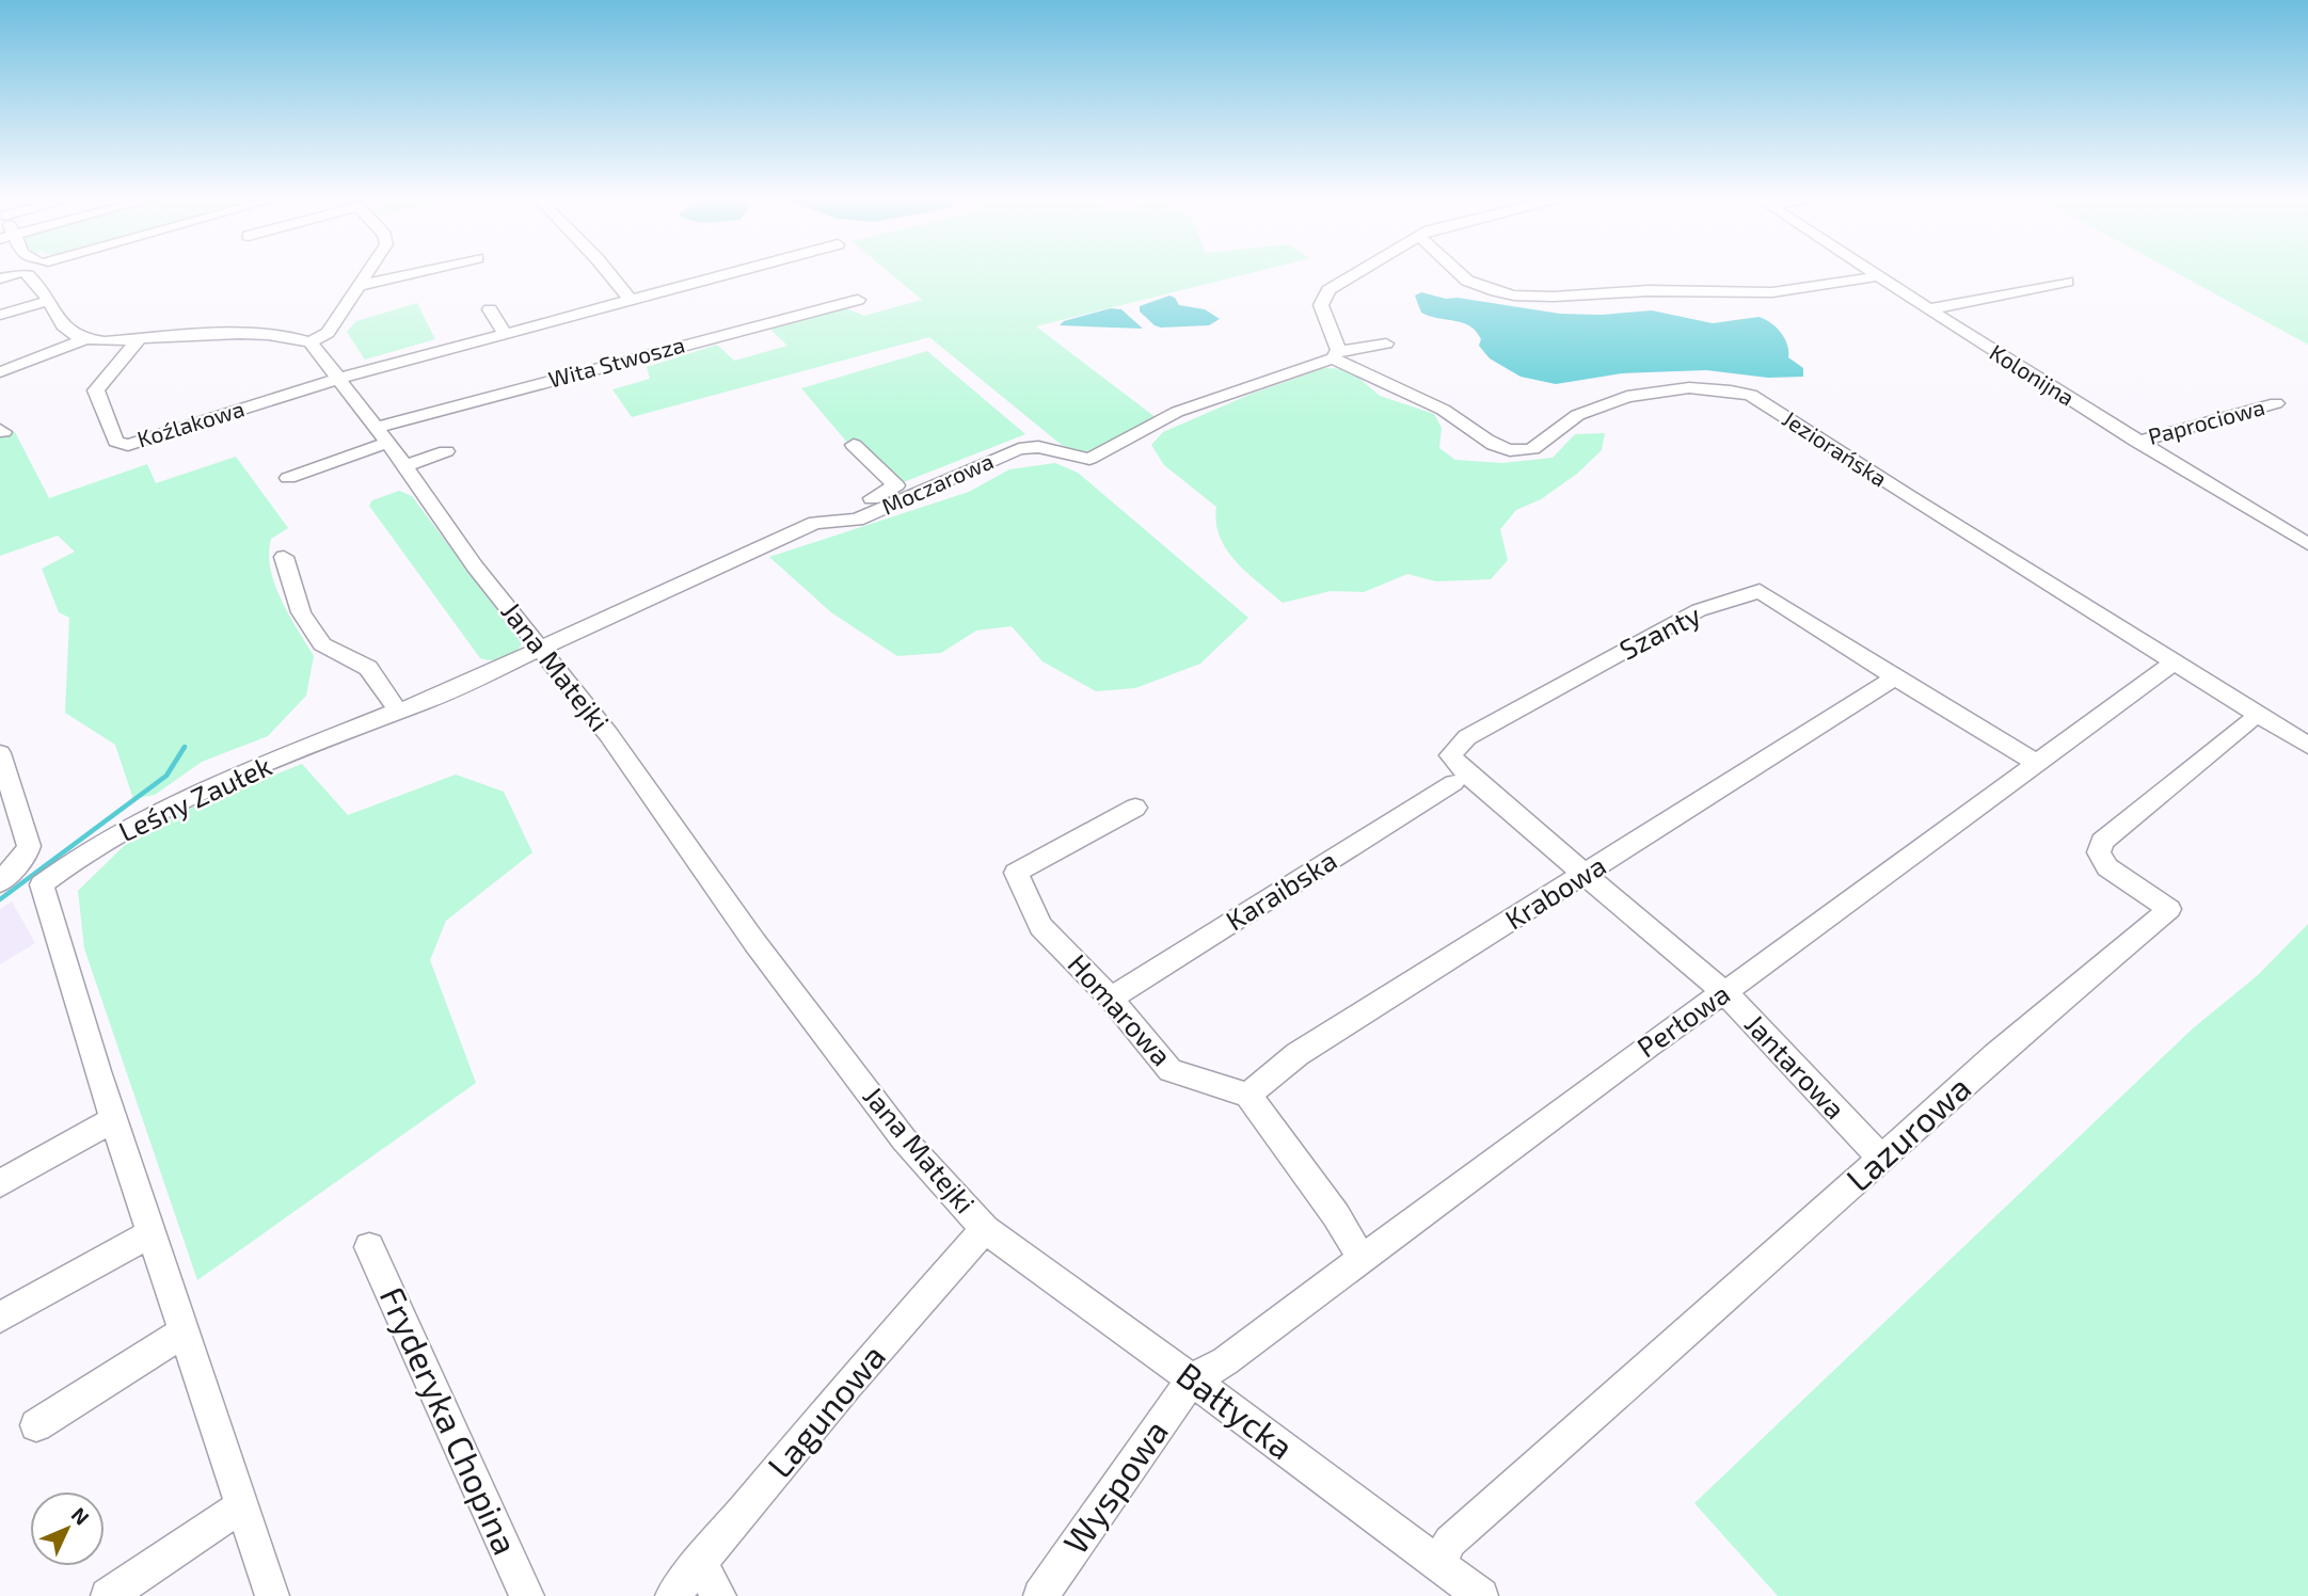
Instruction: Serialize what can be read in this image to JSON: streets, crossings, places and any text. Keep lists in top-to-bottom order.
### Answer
{
  "streets": {
    "street": [
      "Wita Stwosza",
      "Kolonijna",
      "Paprociowa",
      "Koźlakowa",
      "Jeziorańska",
      "Moczarowa",
      "Szanty",
      "Jana Matejki",
      "Leśny Zaułek",
      "Karaibska",
      "Krabowa",
      "Homarowa",
      "Perłowa",
      "Jantarowa",
      "Lazurowa",
      "Lagunowa",
      "Bałtycka",
      "Fryderyka Chopina",
      "Wyspowa"
    ]
  },
  "crossings": [
    ["Wita Stwosza", "Jana Matejki"],
    ["Kolonijna", "Paprociowa"],
    ["Koźlakowa", "Jana Matejki"],
    ["Jeziorańska", "Moczarowa"],
    ["Jeziorańska", "Perłowa"],
    ["Moczarowa", "Jana Matejki"],
    ["Moczarowa", "Leśny Zaułek"],
    ["Szanty", "Karaibska"],
    ["Szanty", "Krabowa"],
    ["Szanty", "Jantarowa"],
    ["Jana Matejki", "Lagunowa"],
    ["Jana Matejki", "Bałtycka"],
    ["Karaibska", "Homarowa"],
    ["Karaibska", "Jantarowa"],
    ["Krabowa", "Homarowa"],
    ["Krabowa", "Jantarowa"],
    ["Perłowa", "Jantarowa"],
    ["Perłowa", "Bałtycka"],
    ["Perłowa", "Wyspowa"],
    ["Jantarowa", "Lazurowa"],
    ["Lazurowa", "Bałtycka"],
    ["Lagunowa", "Bałtycka"],
    ["Bałtycka", "Wyspowa"]
  ],
  "north": "top right"
}
